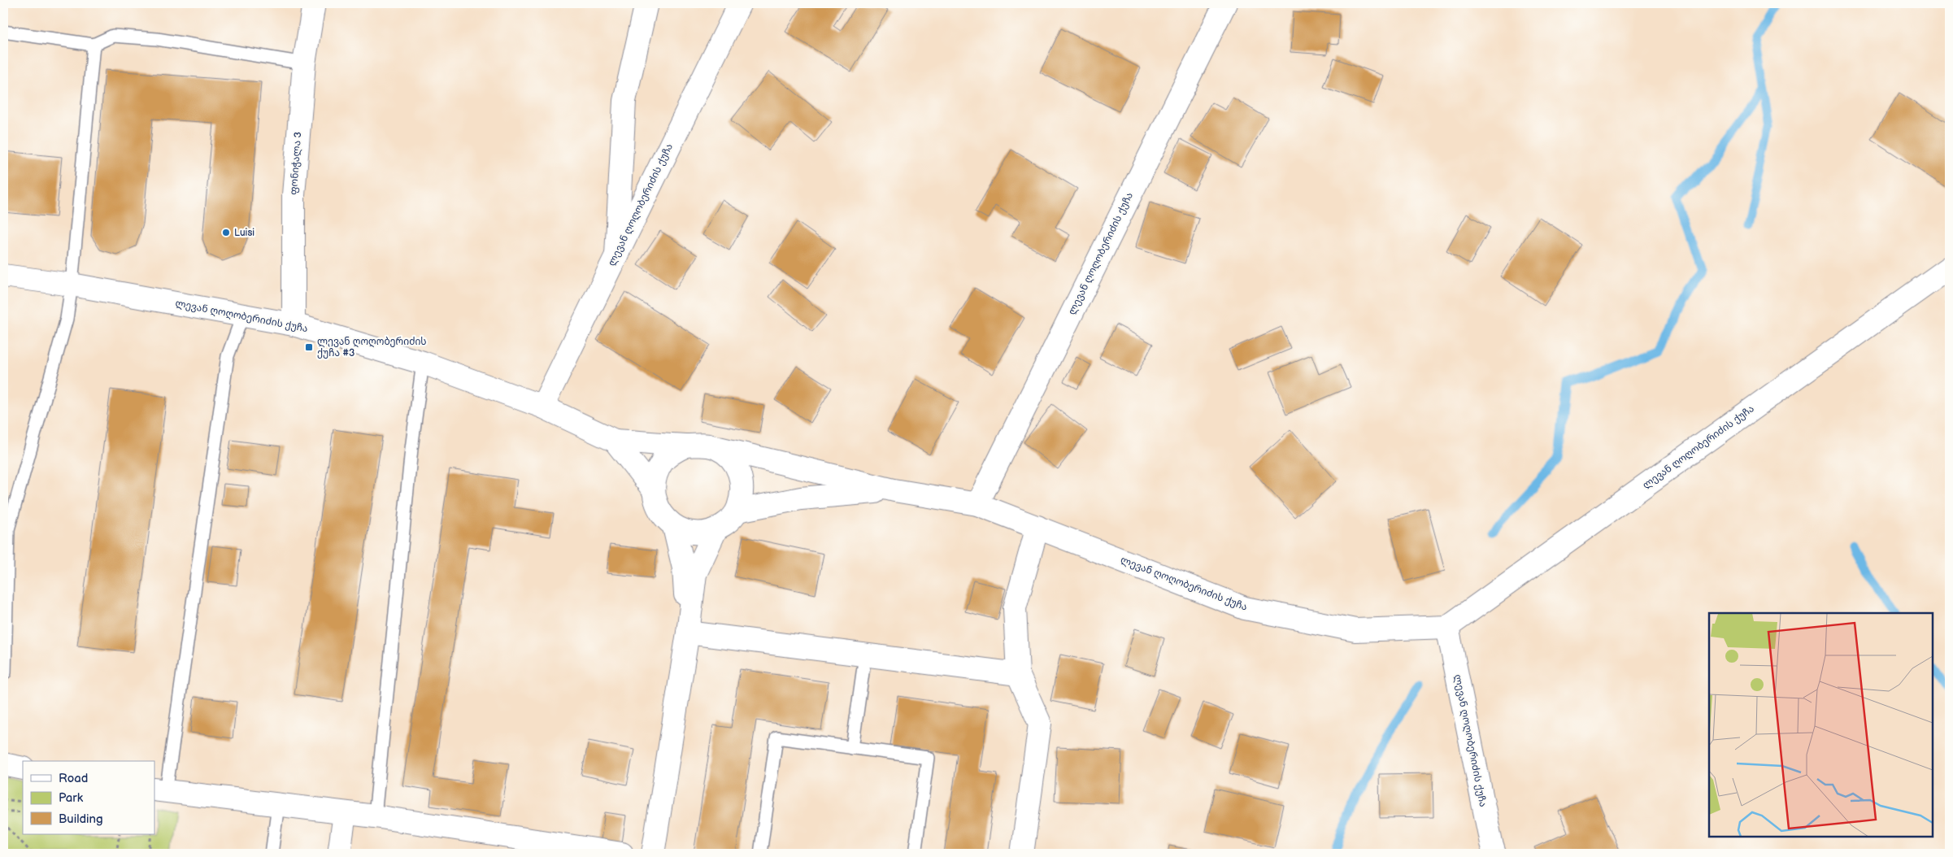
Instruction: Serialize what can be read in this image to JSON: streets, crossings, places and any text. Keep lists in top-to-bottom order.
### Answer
{
  "streets": {
    "street": ["ფონიჭალა 3", "ლევან ღოღობერიძის ქუჩა"]
  },
  "crossings": [
    ["ფონიჭალა 3", "ლევან ღოღობერიძის ქუჩა"]
  ],
  "places": {
    "other": ["Luisi"],
    "transit": ["ლევან ღოღობერიძის ქუჩა #3"]
  },
  "legend": ["Road", "Park", "Building"]
}
